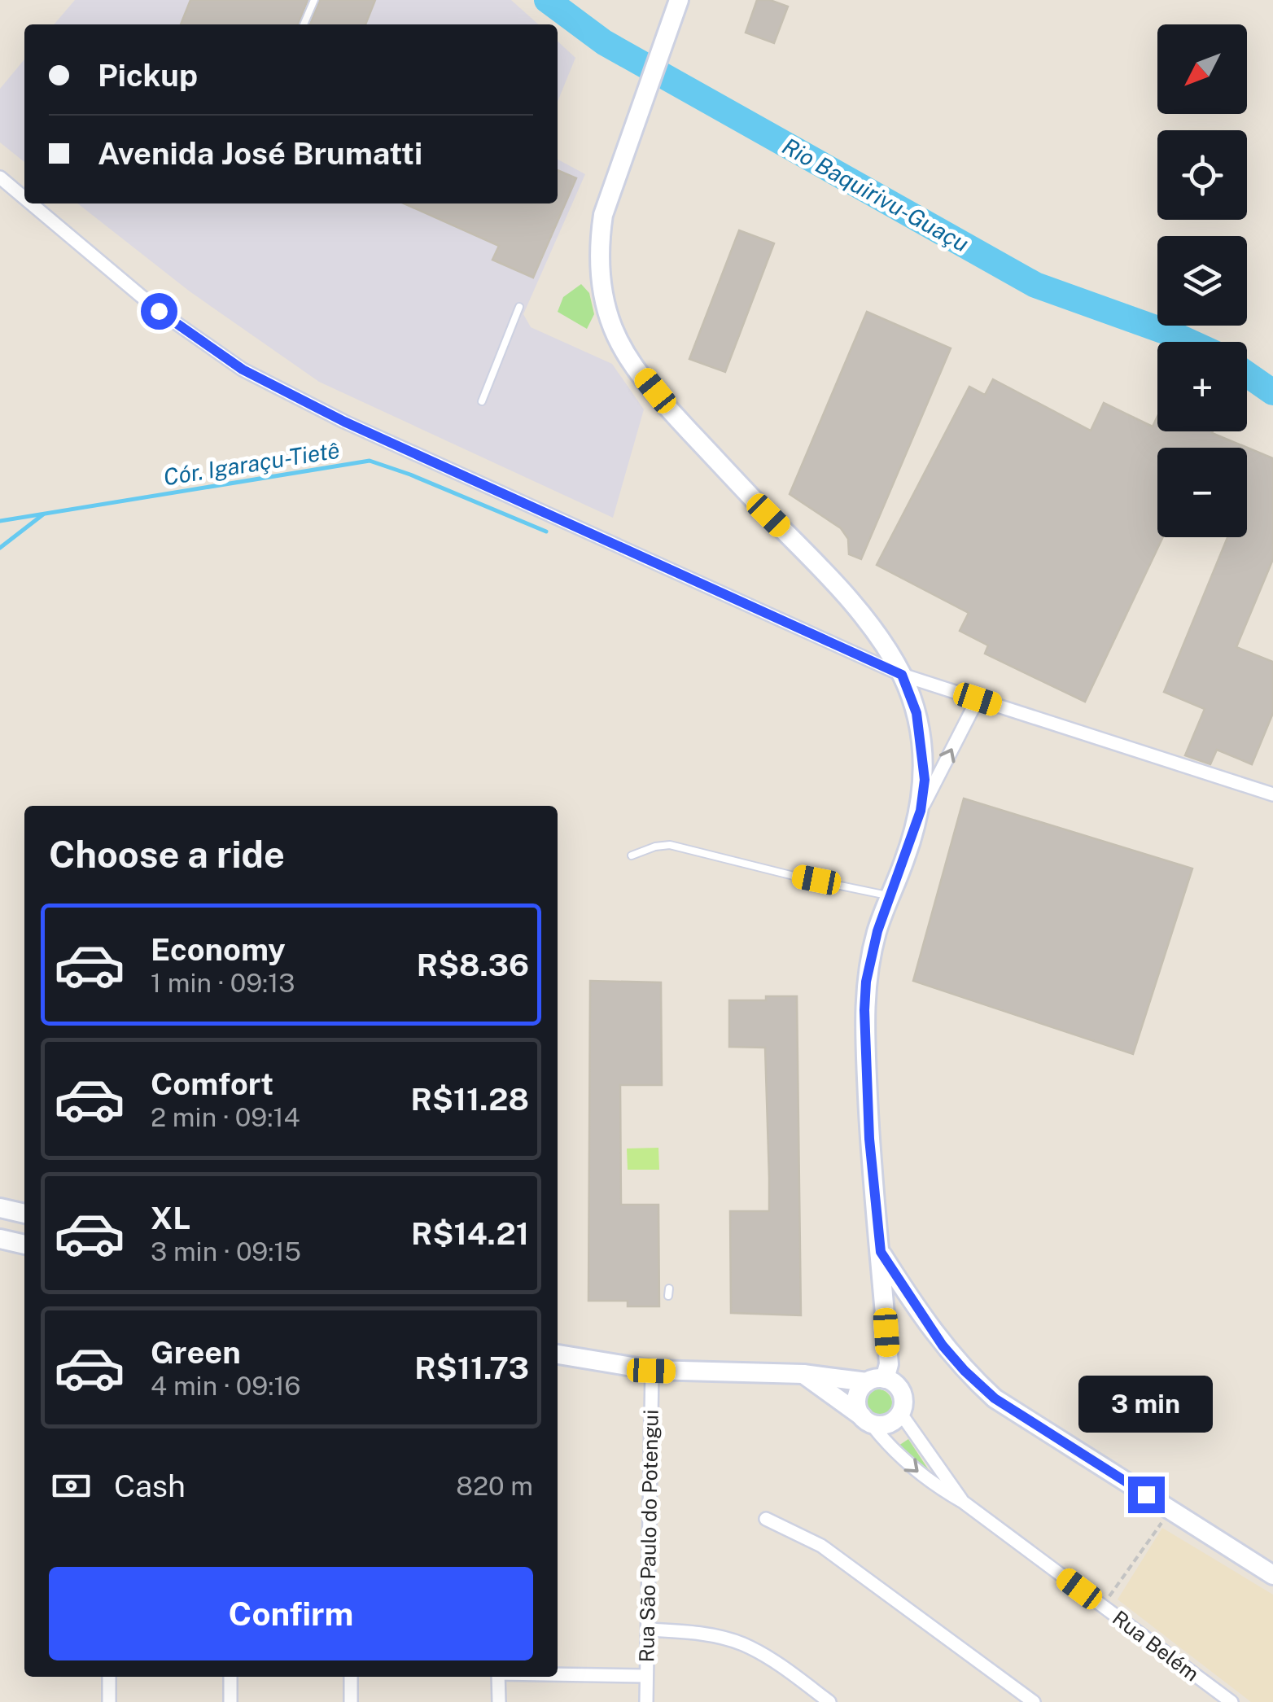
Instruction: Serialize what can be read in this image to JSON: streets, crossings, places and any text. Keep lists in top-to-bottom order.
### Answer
{
  "streets": {
    "street": ["Rua São Paulo do Potengui", "Rua Belém"]
  },
  "water": ["Rio Baquirivu-Guaçu", "Cór. Igaraçu-Tietê"],
  "north": "bottom left",
  "page": {
    "map_buttons": ["+", "−"],
    "banner": ["Pickup", "Avenida José Brumatti"],
    "heading": "Choose a ride",
    "list": [
      {
        "name": "Economy",
        "note": "1 min · 09:13",
        "value": "R$8.36"
      },
      {
        "name": "Comfort",
        "note": "2 min · 09:14",
        "value": "R$11.28"
      },
      {
        "name": "XL",
        "note": "3 min · 09:15",
        "value": "R$14.21"
      },
      {
        "name": "Green",
        "note": "4 min · 09:16",
        "value": "R$11.73"
      }
    ],
    "bubble": "3 min",
    "pay": ["Cash", "820 m"],
    "buttons": "Confirm"
  }
}
